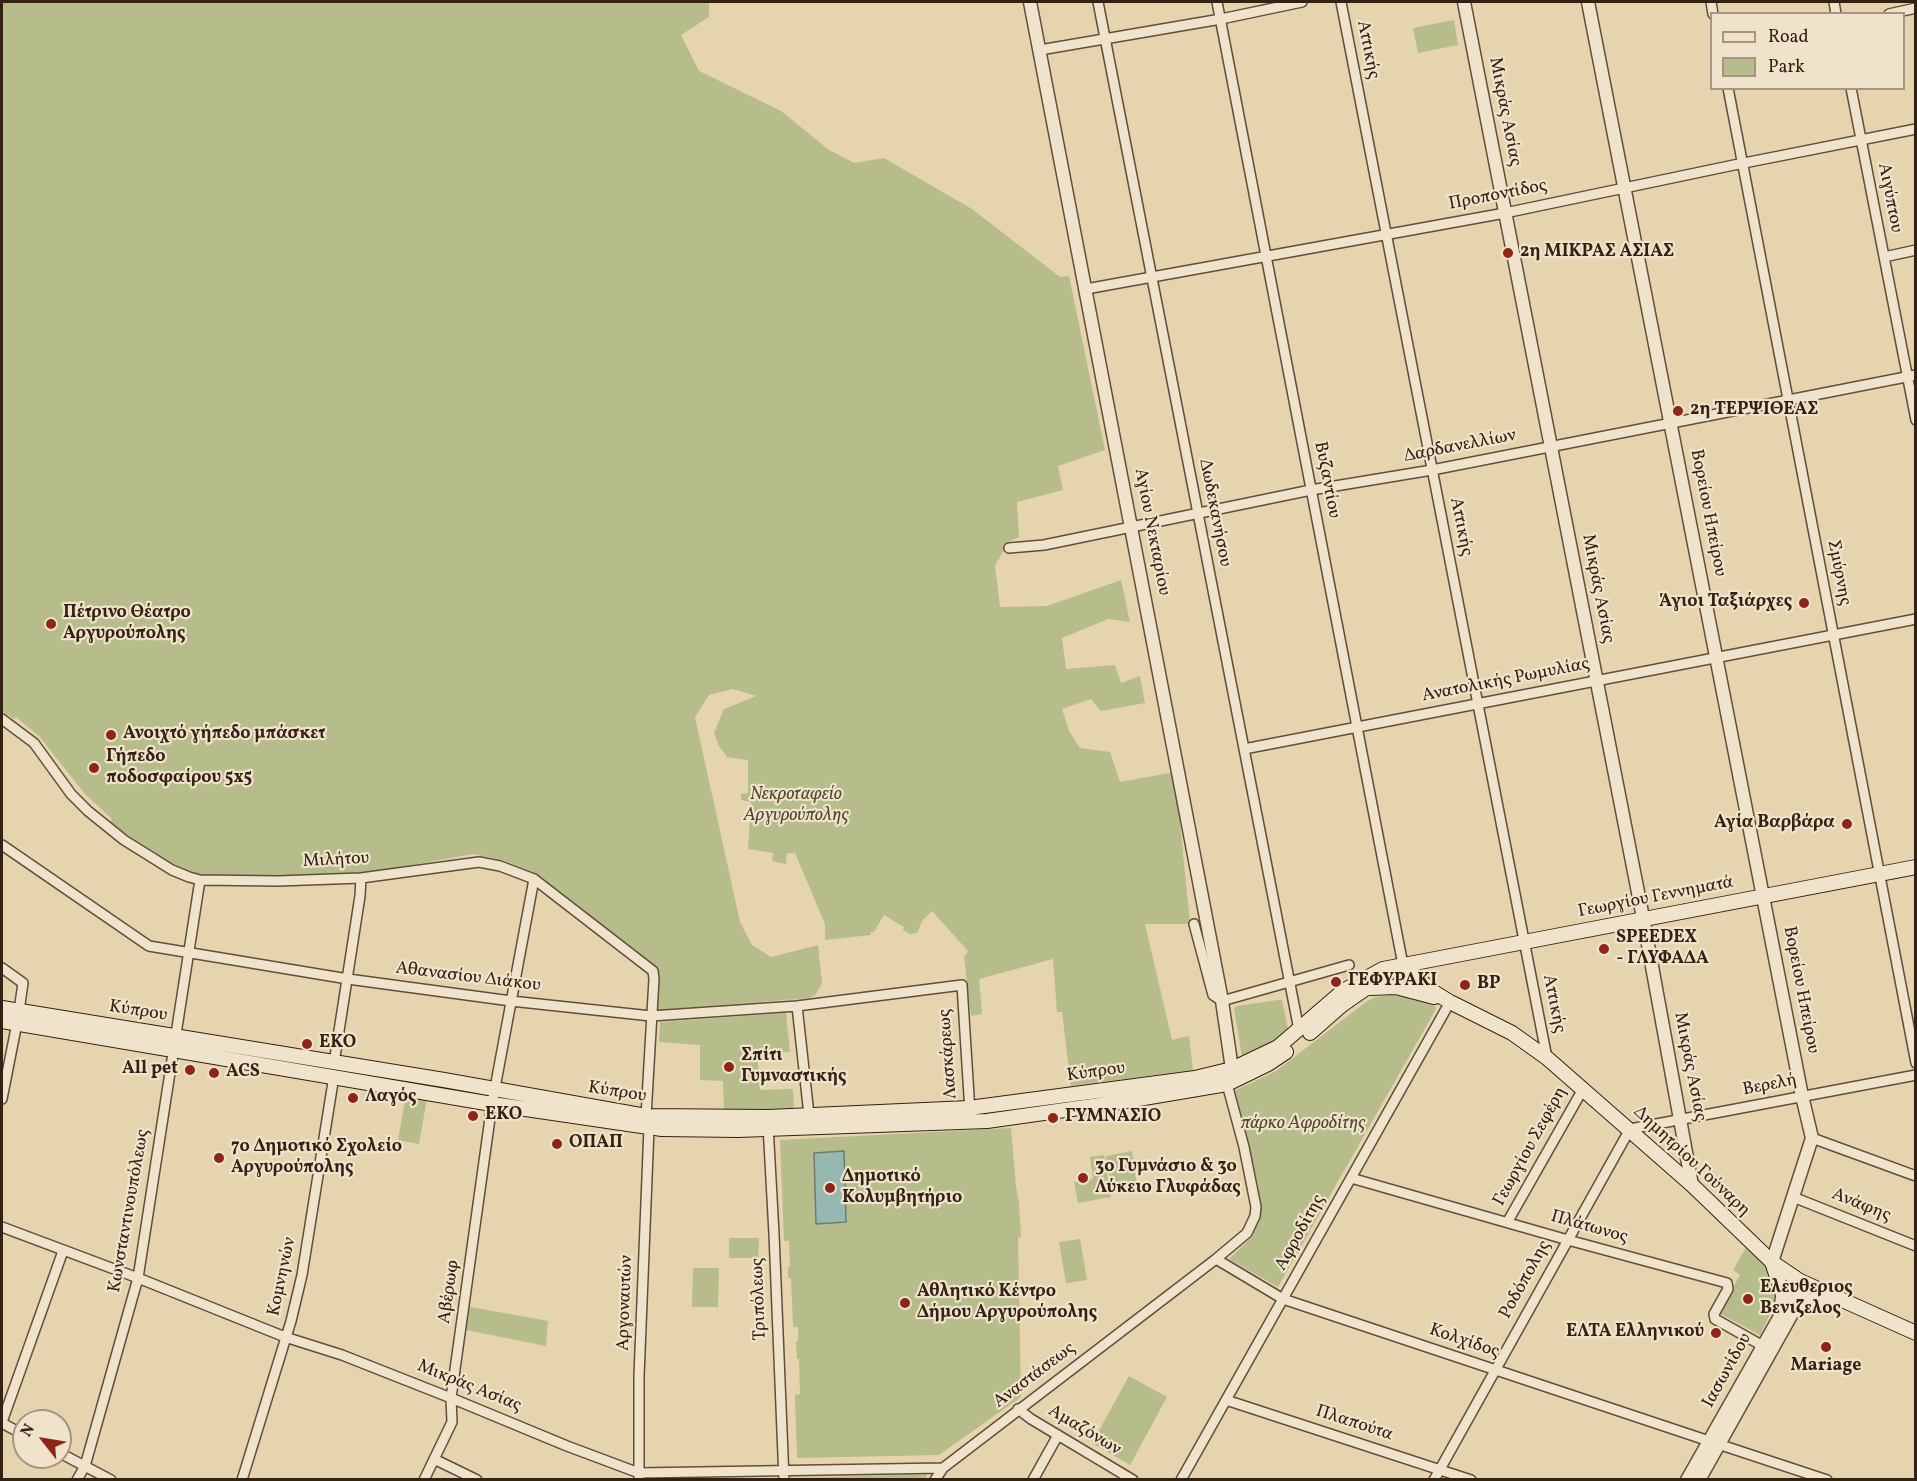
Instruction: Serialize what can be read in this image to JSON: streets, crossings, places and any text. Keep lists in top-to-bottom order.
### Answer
{
  "streets": {
    "main road": ["Γεωργίου Γεννηματά", "Κύπρου", "Δημητρίου Γούναρη"],
    "street": [
      "Αττικής",
      "Μικράς Ασίας",
      "Προποντίδος",
      "Αιγύπτου",
      "Δαρδανελλίων",
      "Βυζαντίου",
      "Δωδεκανήσου",
      "Βορείου Ηπείρου",
      "Αγίου Νεκταρίου",
      "Σμύρνης",
      "Ανατολικής Ρωμυλίας",
      "Μιλήτου",
      "Αθανασίου Διάκου",
      "Λασκάρεως",
      "Βερελή",
      "Γεωργίου Σεφέρη",
      "Ανάφης",
      "Κωνσταντινουπόλεως",
      "Πλάτωνος",
      "Αφροδίτης",
      "Κομνηνών",
      "Ροδόπολης",
      "Αβέρωφ",
      "Τριπόλεως",
      "Αργοναυτών",
      "Κολχίδος",
      "Ιασωνίδου",
      "Αναστάσεως",
      "Πλαπούτα",
      "Αμαζόνων"
    ]
  },
  "crossings": [
    ["Αττικής", "Προποντίδος"],
    ["Αττικής", "Δαρδανελλίων"],
    ["Αττικής", "Ανατολικής Ρωμυλίας"],
    ["Αττικής", "Γεωργίου Γεννηματά"],
    ["Αττικής", "Δημητρίου Γούναρη"],
    ["Μικράς Ασίας", "Προποντίδος"],
    ["Μικράς Ασίας", "Δαρδανελλίων"],
    ["Μικράς Ασίας", "Ανατολικής Ρωμυλίας"],
    ["Μικράς Ασίας", "Γεωργίου Γεννηματά"],
    ["Μικράς Ασίας", "Βερελή"],
    ["Μικράς Ασίας", "Δημητρίου Γούναρη"],
    ["Μικράς Ασίας", "Κωνσταντινουπόλεως"],
    ["Μικράς Ασίας", "Κομνηνών"],
    ["Μικράς Ασίας", "Αβέρωφ"],
    ["Μικράς Ασίας", "Τριπόλεως"],
    ["Μικράς Ασίας", "Αργοναυτών"],
    ["Μικράς Ασίας", "Αναστάσεως"],
    ["Προποντίδος", "Αιγύπτου"],
    ["Προποντίδος", "Βυζαντίου"],
    ["Προποντίδος", "Δωδεκανήσου"],
    ["Προποντίδος", "Βορείου Ηπείρου"],
    ["Προποντίδος", "Αγίου Νεκταρίου"],
    ["Προποντίδος", "Σμύρνης"],
    ["Αιγύπτου", "Δαρδανελλίων"],
    ["Δαρδανελλίων", "Βυζαντίου"],
    ["Δαρδανελλίων", "Δωδεκανήσου"],
    ["Δαρδανελλίων", "Βορείου Ηπείρου"],
    ["Δαρδανελλίων", "Αγίου Νεκταρίου"],
    ["Δαρδανελλίων", "Σμύρνης"],
    ["Βυζαντίου", "Ανατολικής Ρωμυλίας"],
    ["Βυζαντίου", "Γεωργίου Γεννηματά"],
    ["Δωδεκανήσου", "Ανατολικής Ρωμυλίας"],
    ["Δωδεκανήσου", "Γεωργίου Γεννηματά"],
    ["Βορείου Ηπείρου", "Ανατολικής Ρωμυλίας"],
    ["Βορείου Ηπείρου", "Γεωργίου Γεννηματά"],
    ["Βορείου Ηπείρου", "Βερελή"],
    ["Αγίου Νεκταρίου", "Γεωργίου Γεννηματά"],
    ["Αγίου Νεκταρίου", "Κύπρου"],
    ["Σμύρνης", "Ανατολικής Ρωμυλίας"],
    ["Σμύρνης", "Γεωργίου Γεννηματά"],
    ["Μιλήτου", "Αθανασίου Διάκου"],
    ["Μιλήτου", "Κωνσταντινουπόλεως"],
    ["Μιλήτου", "Κομνηνών"],
    ["Μιλήτου", "Αβέρωφ"],
    ["Μιλήτου", "Αργοναυτών"],
    ["Γεωργίου Γεννηματά", "Κύπρου"],
    ["Αθανασίου Διάκου", "Λασκάρεως"],
    ["Αθανασίου Διάκου", "Κωνσταντινουπόλεως"],
    ["Αθανασίου Διάκου", "Κομνηνών"],
    ["Αθανασίου Διάκου", "Αβέρωφ"],
    ["Αθανασίου Διάκου", "Αργοναυτών"],
    ["Κύπρου", "Λασκάρεως"],
    ["Κύπρου", "Κωνσταντινουπόλεως"],
    ["Κύπρου", "Κομνηνών"],
    ["Κύπρου", "Αβέρωφ"],
    ["Κύπρου", "Τριπόλεως"],
    ["Κύπρου", "Αργοναυτών"],
    ["Βερελή", "Δημητρίου Γούναρη"],
    ["Βερελή", "Ροδόπολης"],
    ["Γεωργίου Σεφέρη", "Δημητρίου Γούναρη"],
    ["Γεωργίου Σεφέρη", "Πλάτωνος"],
    ["Δημητρίου Γούναρη", "Αφροδίτης"],
    ["Δημητρίου Γούναρη", "Ροδόπολης"],
    ["Δημητρίου Γούναρη", "Ιασωνίδου"],
    ["Πλάτωνος", "Αφροδίτης"],
    ["Πλάτωνος", "Ροδόπολης"],
    ["Πλάτωνος", "Ιασωνίδου"],
    ["Αφροδίτης", "Κολχίδος"],
    ["Αφροδίτης", "Πλαπούτα"],
    ["Ροδόπολης", "Κολχίδος"],
    ["Ροδόπολης", "Πλαπούτα"],
    ["Κολχίδος", "Ιασωνίδου"],
    ["Κολχίδος", "Αναστάσεως"],
    ["Αναστάσεως", "Αμαζόνων"]
  ],
  "parks": ["Νεκροταφείο Αργυρούπολης", "πάρκο Αφροδίτης"],
  "places": [
    "2η ΜΙΚΡΑΣ ΑΣΙΑΣ",
    "2η ΤΕΡΨΙΘΕΑΣ",
    "Άγιοι Ταξιάρχες",
    "Πέτρινο Θέατρο Αργυρούπολης",
    "Ανοιχτό γήπεδο μπάσκετ",
    "Γήπεδο ποδοσφαίρου 5x5",
    "Αγία Βαρβάρα",
    "SPEEDEX - ΓΛΥΦΑΔΑ",
    "ΓΕΦΥΡΑΚΙ",
    "BP",
    "EKO",
    "Σπίτι Γυμναστικής",
    "All pet",
    "ACS",
    "Λαγός",
    "ΕΚΟ",
    "ΓΥΜΝΑΣΙΟ",
    "ΟΠΑΠ",
    "7ο Δημοτικό Σχολείο Αργυρούπολης",
    "3ο Γυμνάσιο & 3ο Λύκειο Γλυφάδας",
    "Δημοτικό Κολυμβητήριο",
    "Ελευθεριος Βενιζελος",
    "Αθλητικό Κέντρο Δήμου Αργυρούπολης",
    "ΕΛΤΑ Ελληνικού",
    "Mariage"
  ],
  "legend": ["Road", "Park"],
  "north": "top left"
}
